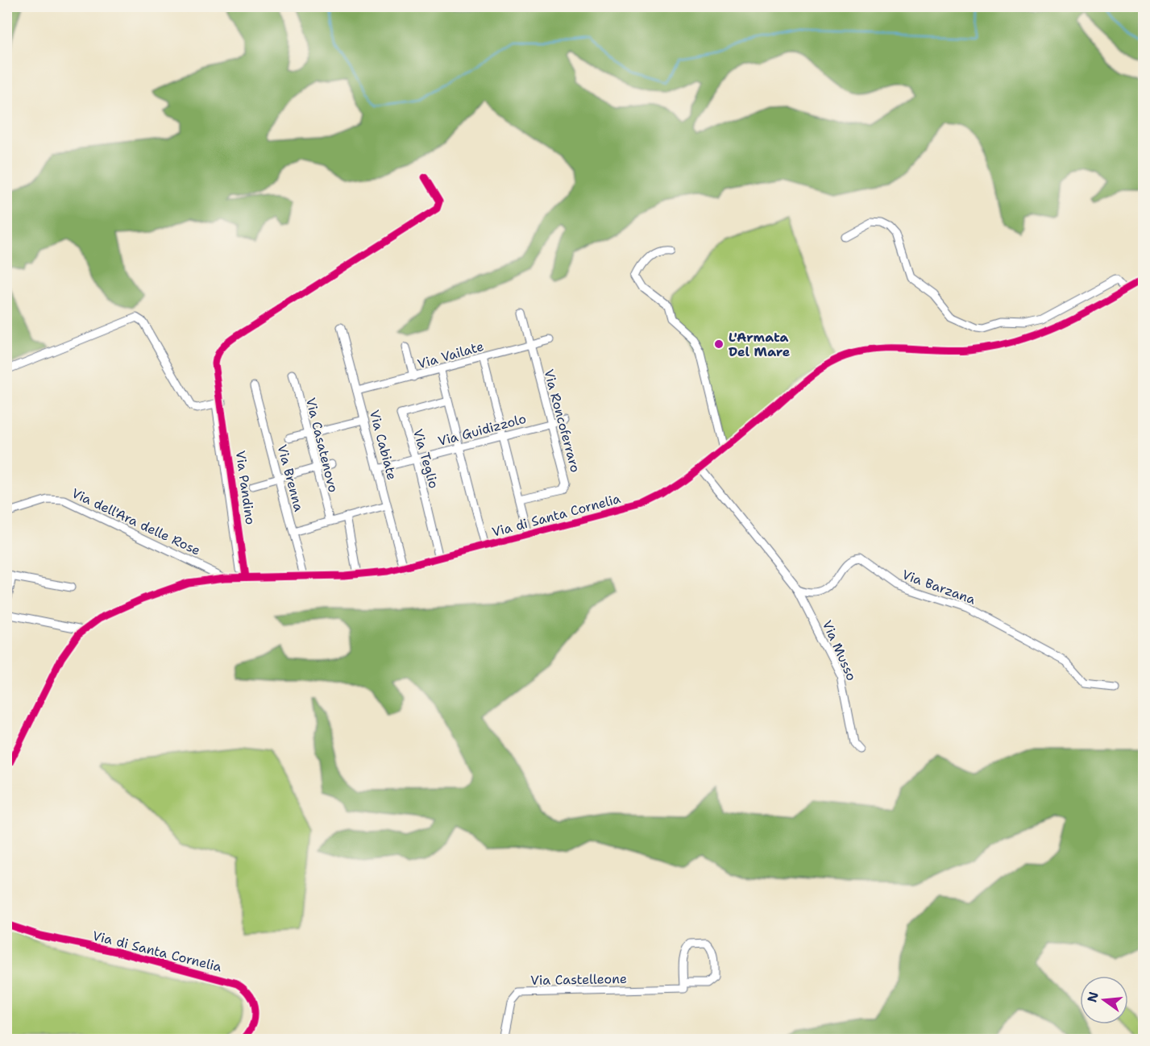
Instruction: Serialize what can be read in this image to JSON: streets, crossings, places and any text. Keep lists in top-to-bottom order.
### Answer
{
  "streets": {
    "street": [
      "Via Vailate",
      "Via Roncoferraro",
      "Via Guidizzolo",
      "Via Casatenovo",
      "Via Cabiate",
      "Via Teglio",
      "Via Brenna",
      "Via Pandino",
      "Via di Santa Cornelia",
      "Via dell'Ara delle Rose",
      "Via Barzana",
      "Via Musso",
      "Via Castelleone"
    ]
  },
  "crossings": [
    ["Via Vailate", "Via Roncoferraro"],
    ["Via Vailate", "Via Cabiate"],
    ["Via Roncoferraro", "Via Guidizzolo"],
    ["Via Guidizzolo", "Via Cabiate"],
    ["Via Guidizzolo", "Via Teglio"],
    ["Via Cabiate", "Via di Santa Cornelia"],
    ["Via Teglio", "Via di Santa Cornelia"],
    ["Via Brenna", "Via di Santa Cornelia"],
    ["Via Pandino", "Via di Santa Cornelia"],
    ["Via di Santa Cornelia", "Via dell'Ara delle Rose"],
    ["Via Barzana", "Via Musso"]
  ],
  "places": ["L'Armata Del Mare"],
  "north": "left"
}
